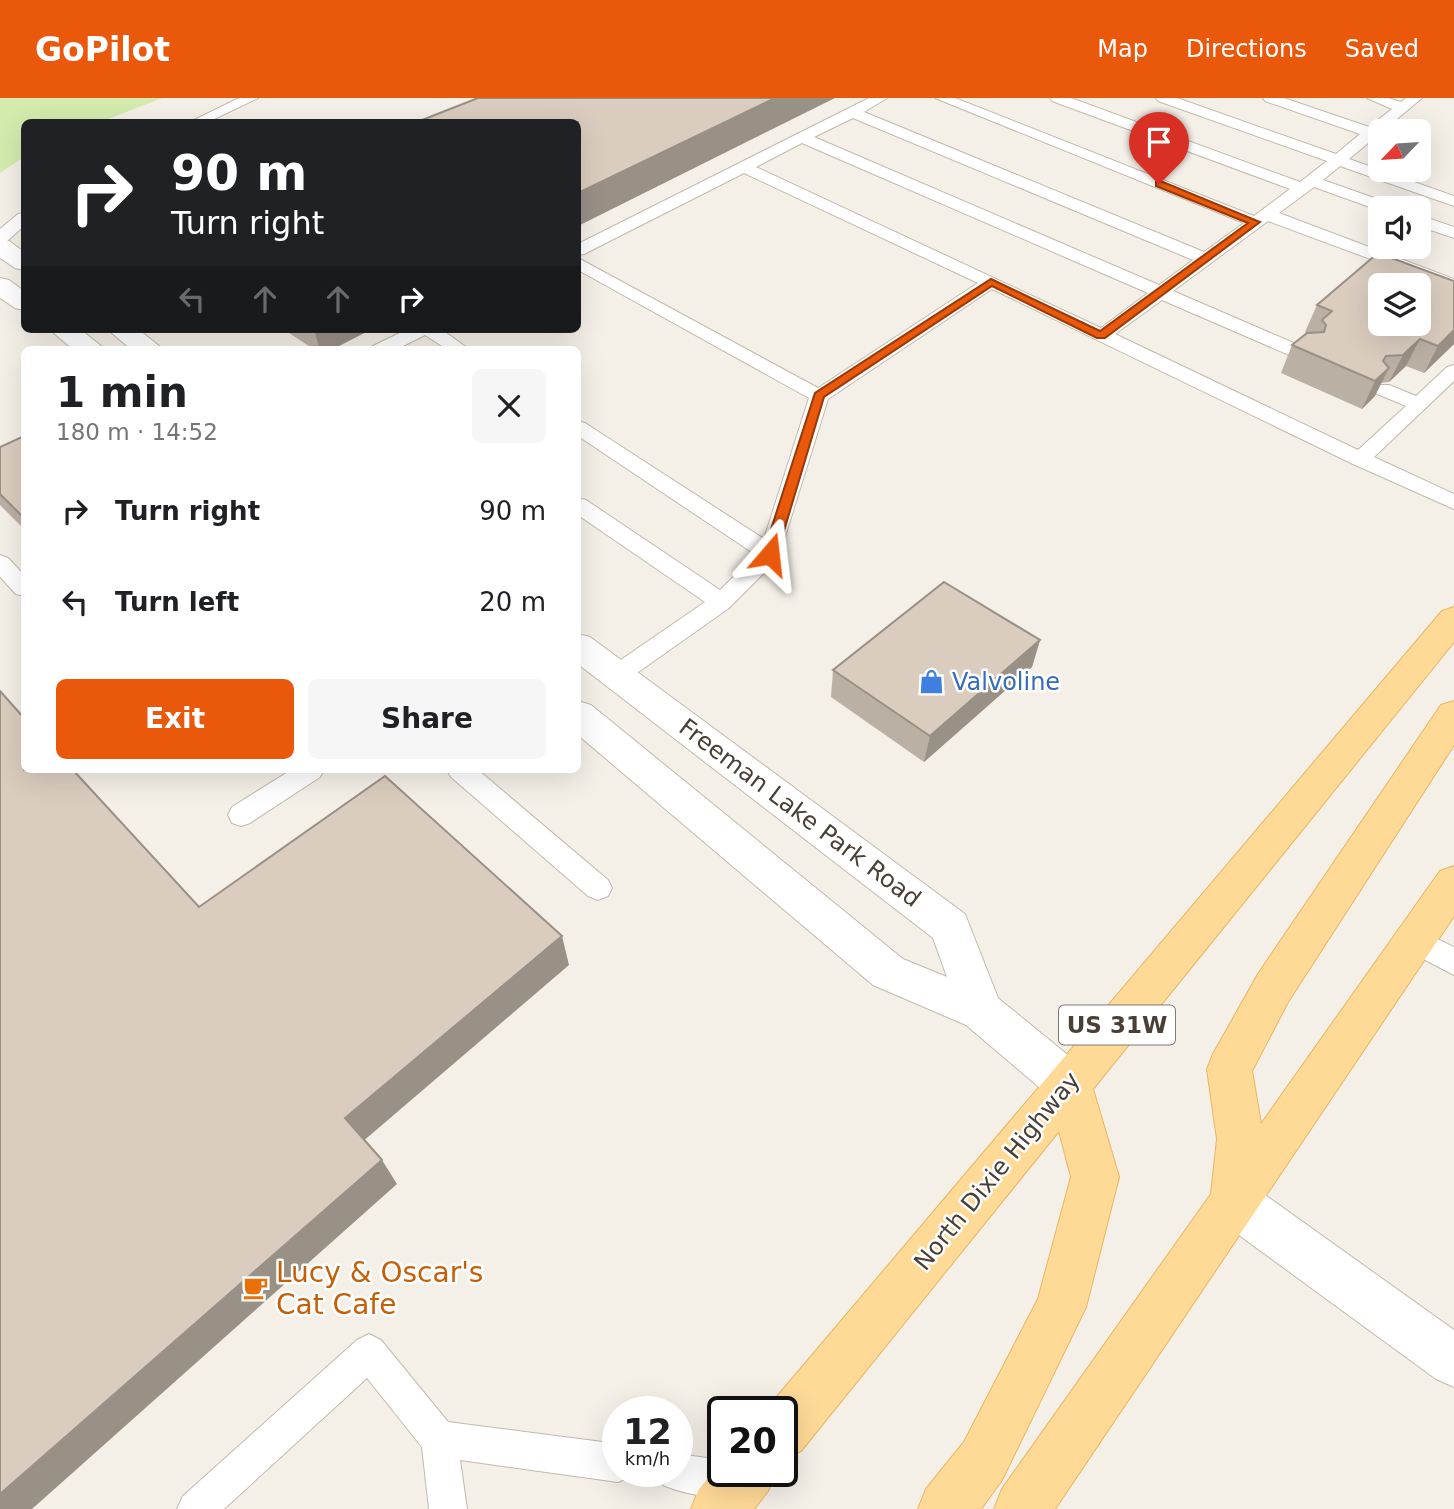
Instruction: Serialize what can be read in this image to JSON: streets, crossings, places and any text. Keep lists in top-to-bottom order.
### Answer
{
  "streets": {
    "main road": ["US 31W", "North Dixie Highway"],
    "street": ["Freeman Lake Park Road"]
  },
  "places": {
    "shop": ["Valvoline"],
    "cafe": ["Lucy & Oscar's Cat Cafe"]
  },
  "north": "bottom left",
  "page": {
    "header": "GoPilot",
    "nav": ["Map", "Directions", "Saved"],
    "turn": ["90 m", "Turn right"],
    "heading": ["1 min", "180 m · 14:52"],
    "list": [
      {
        "name": "Turn right",
        "value": "90 m"
      },
      {
        "name": "Turn left",
        "value": "20 m"
      }
    ],
    "buttons": ["Exit", "Share"],
    "speed": "12 km/h",
    "limit": "20"
  }
}
